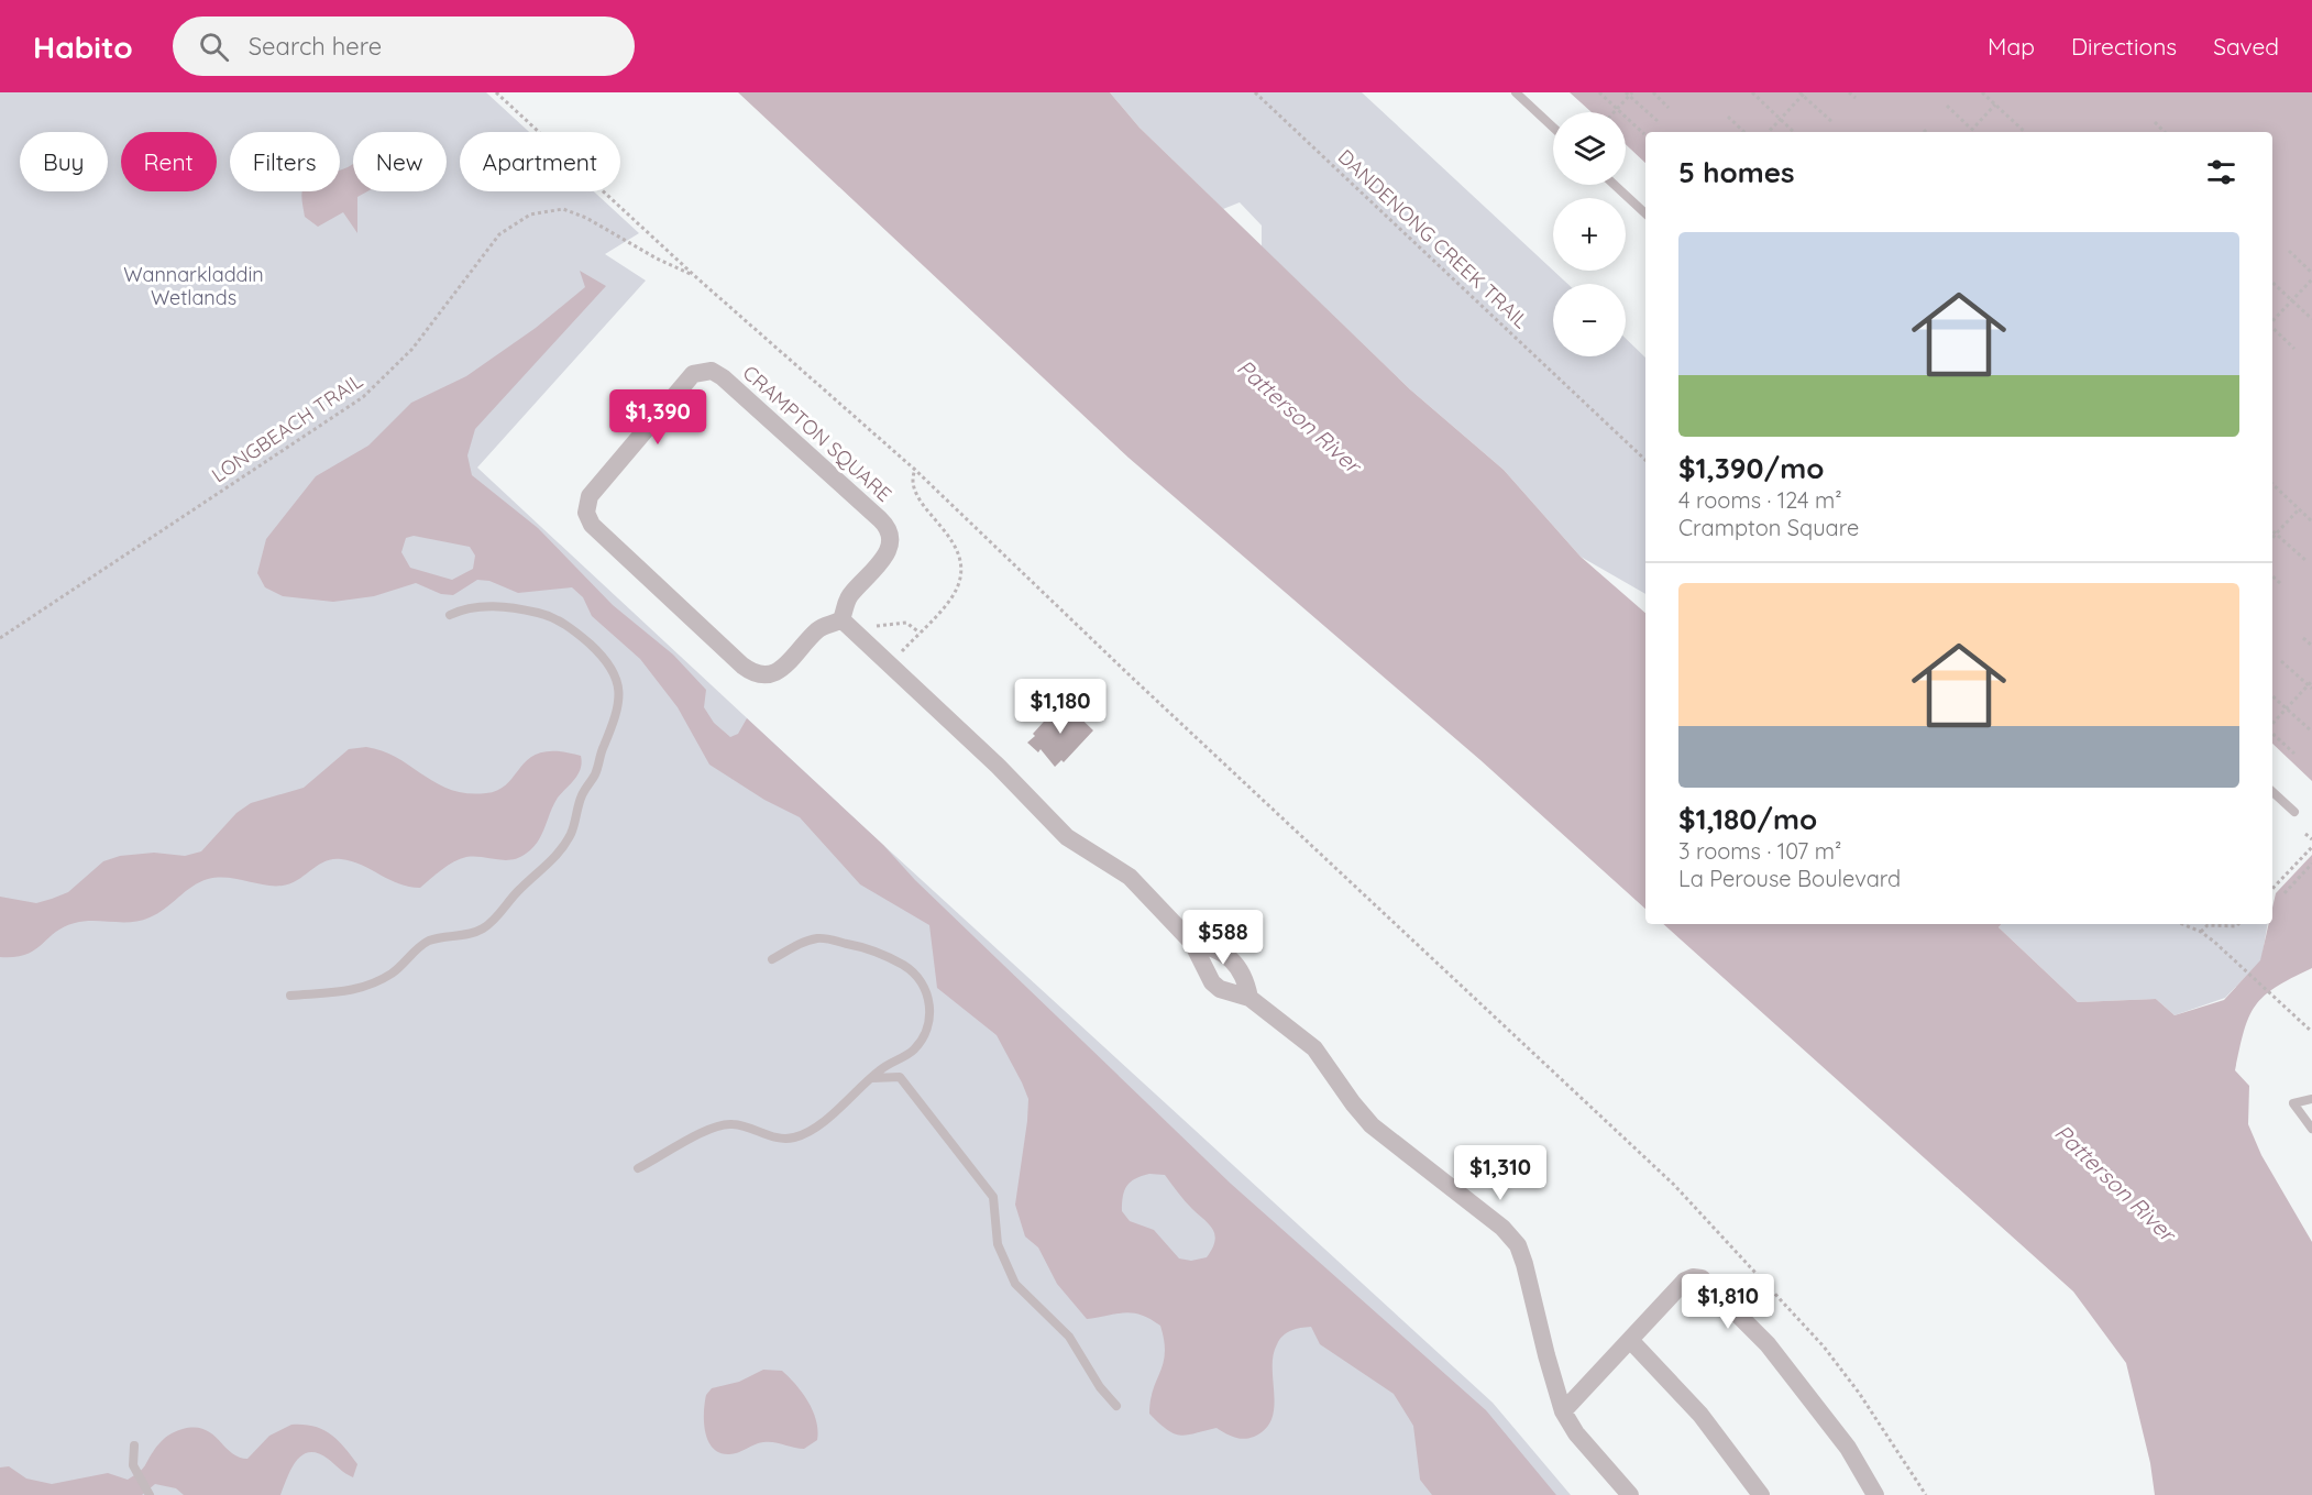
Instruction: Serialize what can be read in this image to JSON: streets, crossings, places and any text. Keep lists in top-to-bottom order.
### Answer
{
  "streets": {
    "street": ["CRAMPTON SQUARE"],
    "path": ["DANDENONG CREEK TRAIL", "LONGBEACH TRAIL"]
  },
  "water": ["Patterson River"],
  "parks": ["Wannarkladdin Wetlands"],
  "page": {
    "header": "Habito",
    "search": "Search here",
    "nav": ["Map", "Directions", "Saved"],
    "map_buttons": ["+", "−"],
    "chip": [
      "Buy",
      "Rent",
      "Filters",
      "New",
      "Apartment"
    ],
    "heading": "5 homes",
    "list": [
      {
        "name": "$1,390/mo",
        "note": "4 rooms · 124 m² · Crampton Square"
      },
      {
        "name": "$1,180/mo",
        "note": "3 rooms · 107 m² · La Perouse Boulevard"
      }
    ],
    "price": [
      "$1,390",
      "$1,180",
      "$588",
      "$1,310",
      "$1,810"
    ]
  }
}
